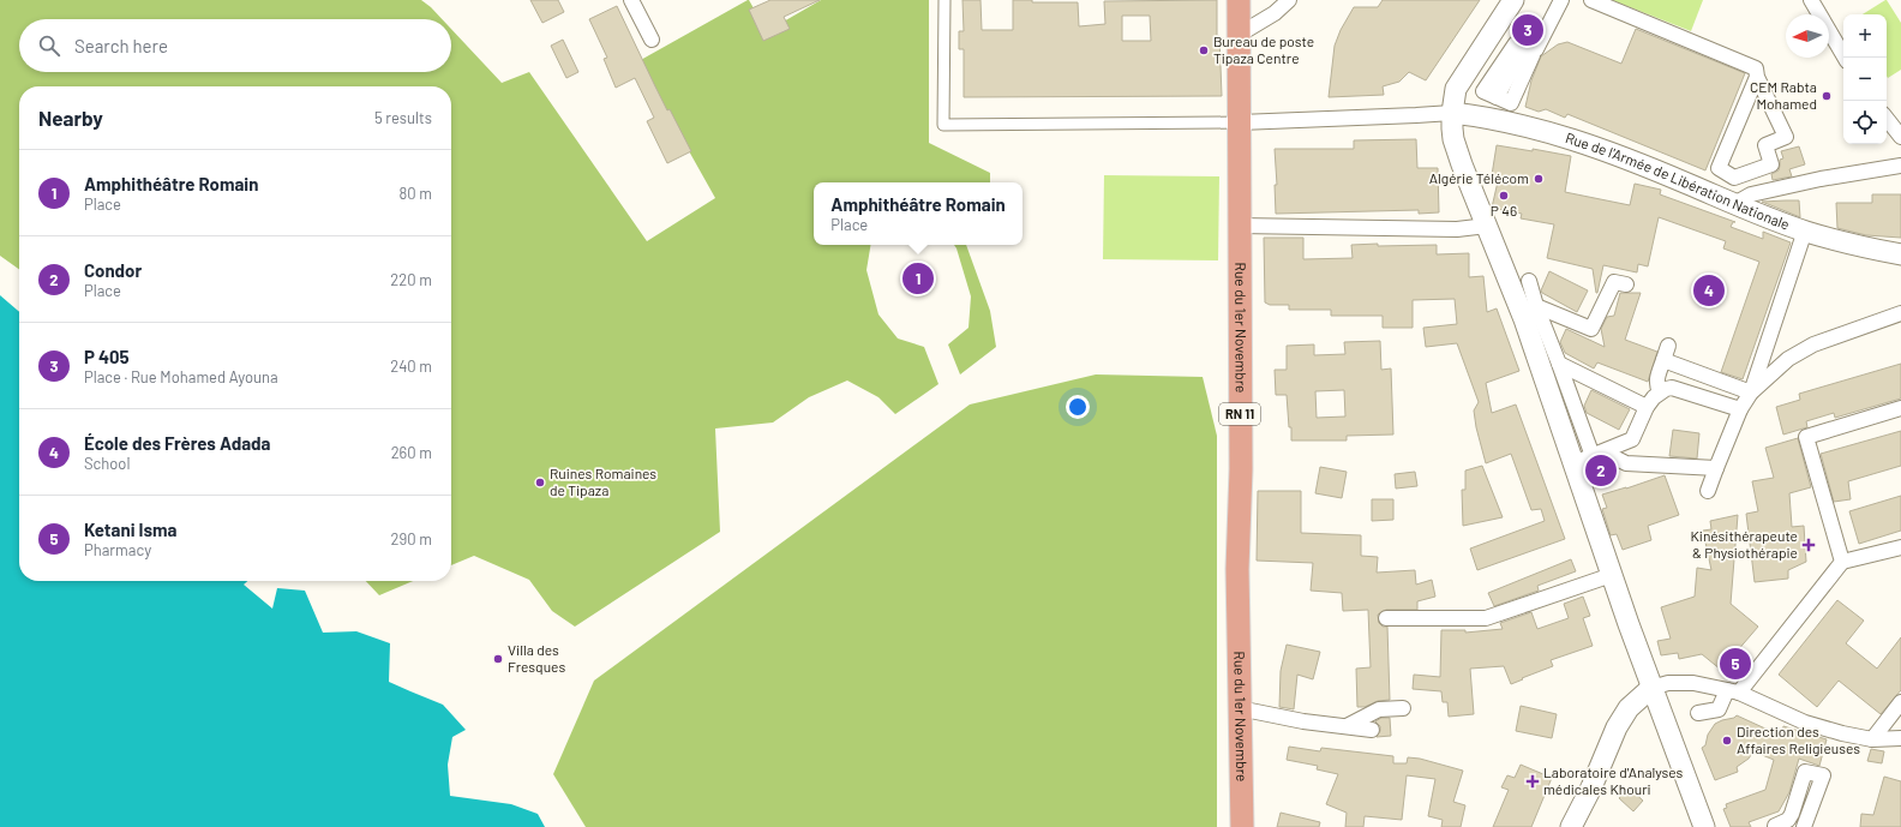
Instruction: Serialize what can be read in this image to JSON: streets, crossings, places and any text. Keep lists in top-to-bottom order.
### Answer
{
  "streets": {
    "main road": ["Rue de l'Armée de Libération Nationale", "Rue du 1er Novembre", "RN 11"]
  },
  "places": {
    "other": [
      "Bureau de poste Tipaza Centre",
      "CEM Rabta Mohamed",
      "Algérie Télécom",
      "P 46",
      "Ruines Romaines de Tipaza",
      "Villa des Fresques",
      "Direction des Affaires Religieuses"
    ],
    "health": ["Kinésithérapeute & Physiothérapie", "Laboratoire d'Analyses médicales Khouri"]
  },
  "north": "left",
  "page": {
    "pins": [
      "3",
      "1",
      "4",
      "2",
      "5"
    ],
    "map_buttons": ["+", "−"],
    "search": "Search here",
    "heading": ["Nearby", "5 results"],
    "list": [
      {
        "mark": "1",
        "name": "Amphithéâtre Romain",
        "note": "Place",
        "value": "80 m"
      },
      {
        "mark": "2",
        "name": "Condor",
        "note": "Place",
        "value": "220 m"
      },
      {
        "mark": "3",
        "name": "P 405",
        "note": "Place · Rue Mohamed Ayouna",
        "value": "240 m"
      },
      {
        "mark": "4",
        "name": "École des Frères Adada",
        "note": "School",
        "value": "260 m"
      },
      {
        "mark": "5",
        "name": "Ketani Isma",
        "note": "Pharmacy",
        "value": "290 m"
      }
    ],
    "popup": ["Amphithéâtre Romain", "Place"]
  }
}
